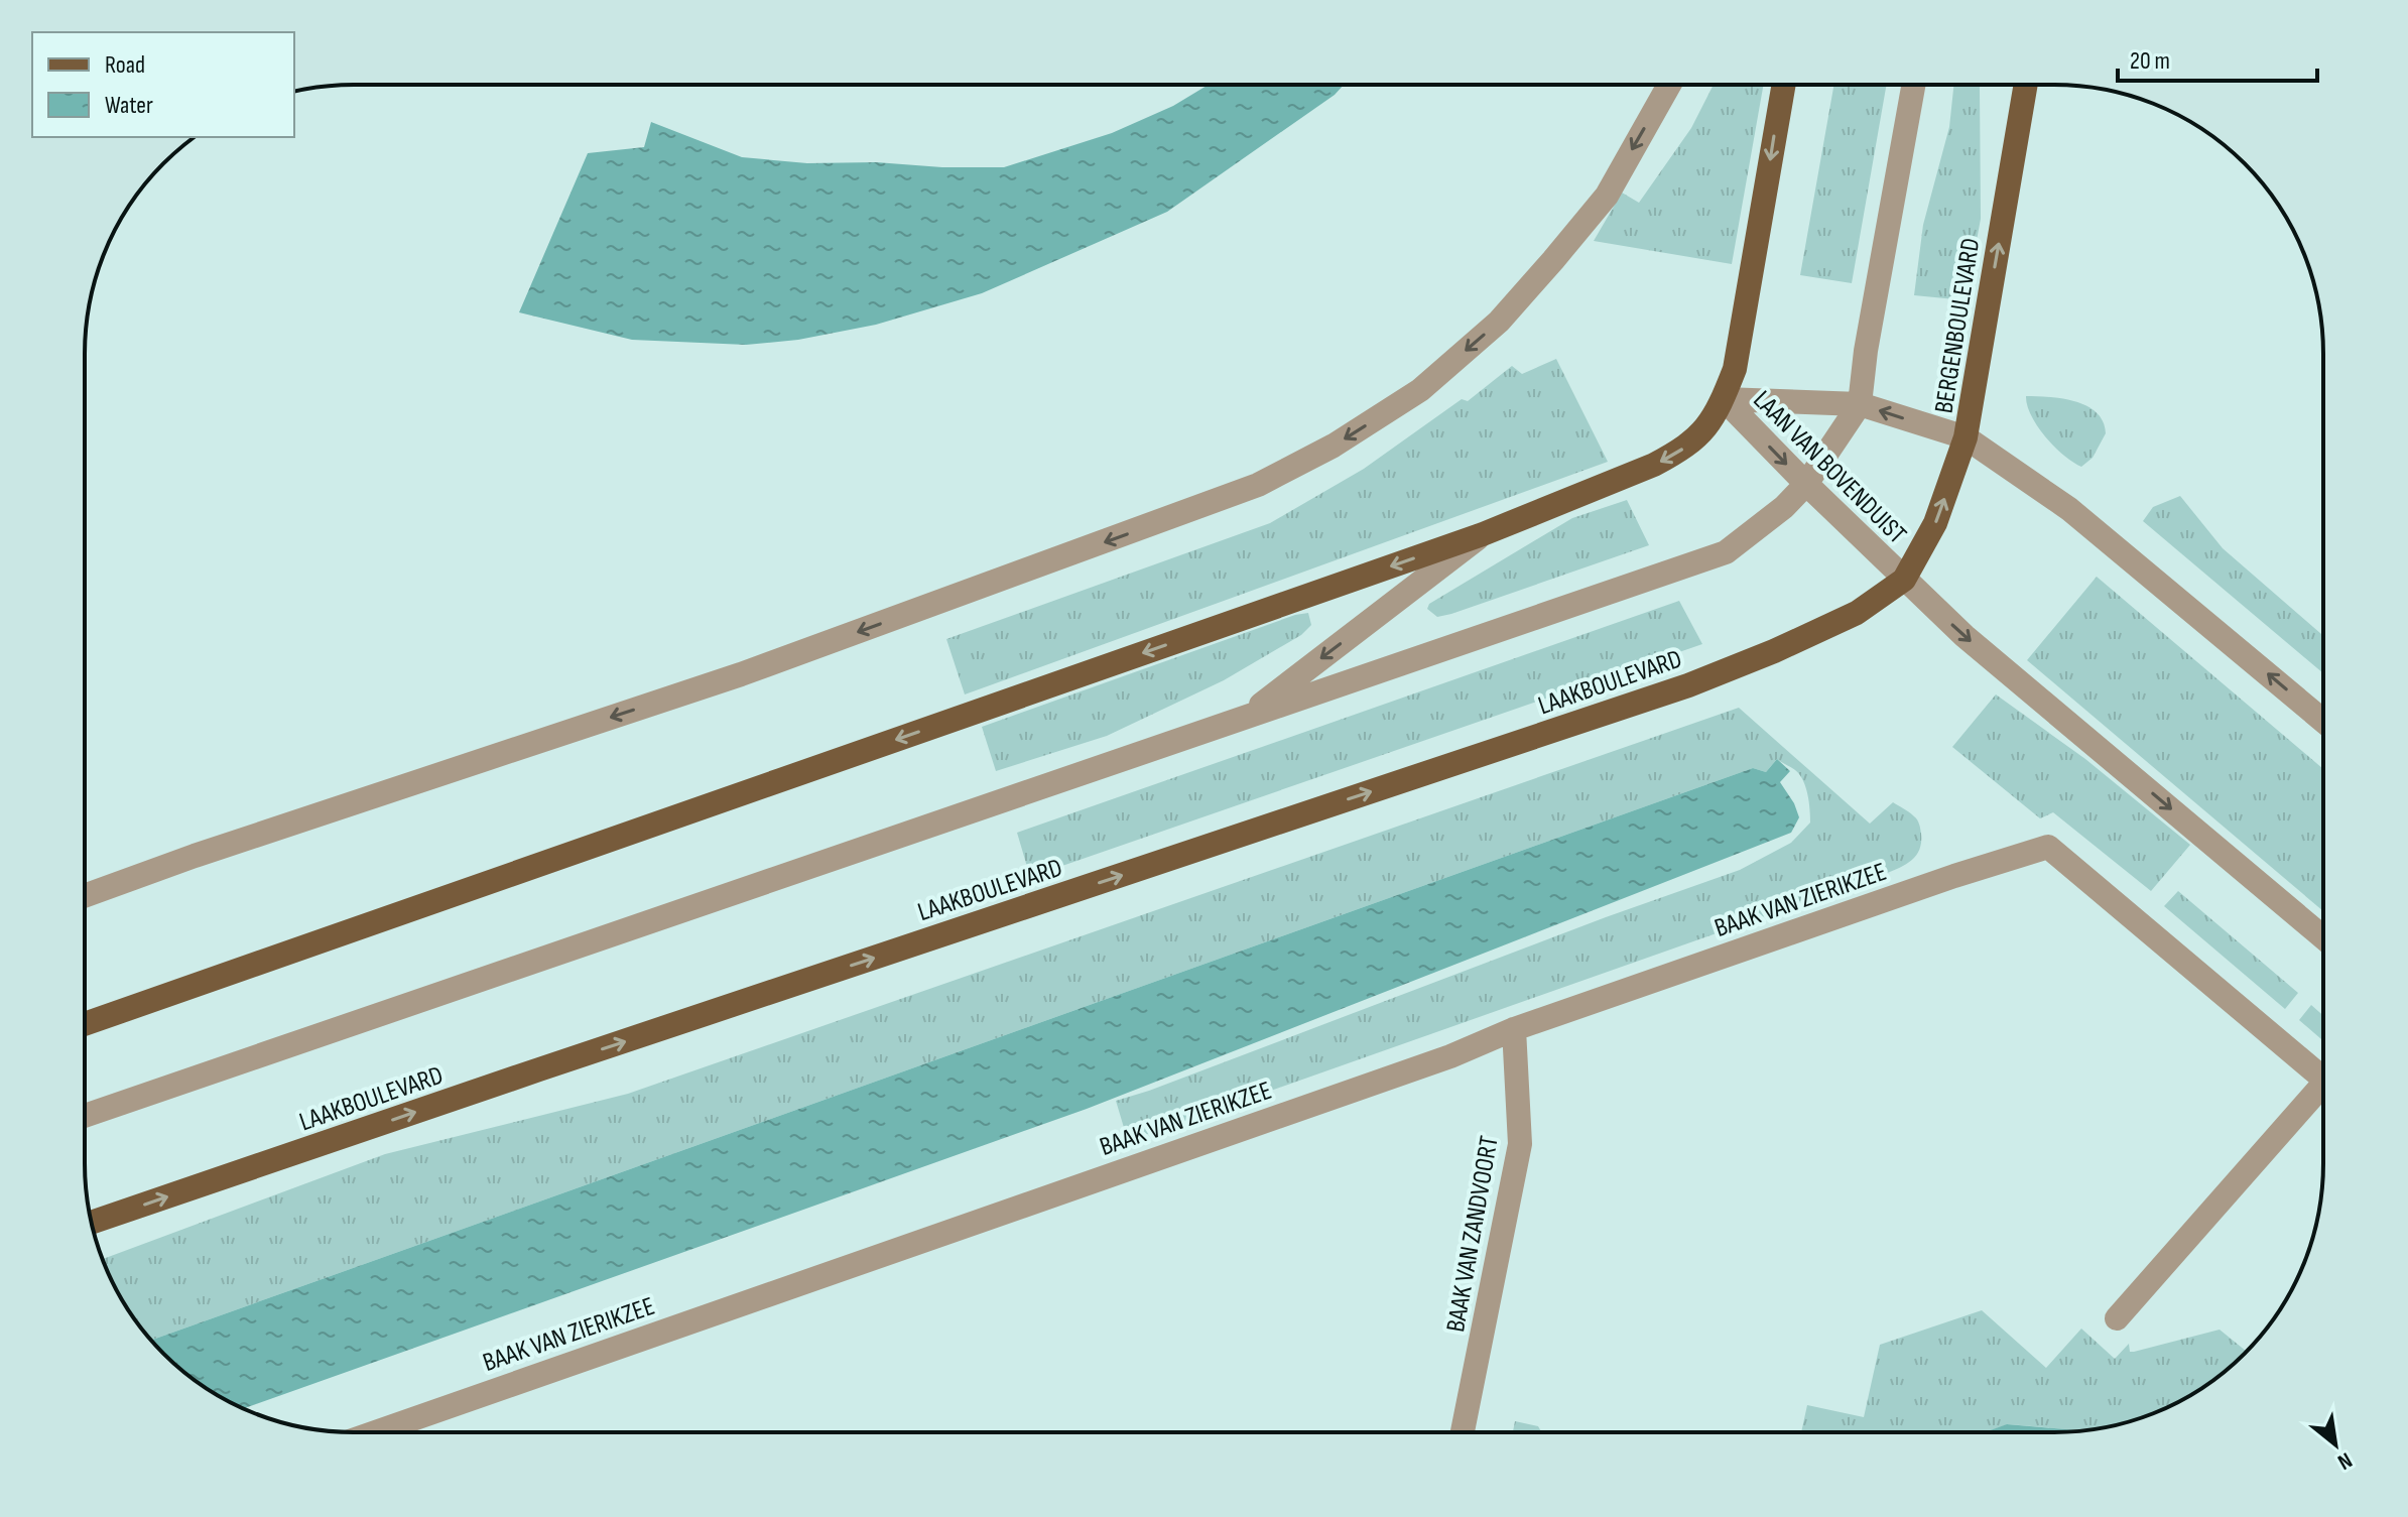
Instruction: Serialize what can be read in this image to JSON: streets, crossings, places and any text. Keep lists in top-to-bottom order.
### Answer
{
  "streets": {
    "main road": ["BERGENBOULEVARD", "LAAKBOULEVARD"],
    "street": ["LAAN VAN BOVENDUIST", "BAAK VAN ZIERIKZEE", "BAAK VAN ZANDVOORT"]
  },
  "crossings": [
    ["BERGENBOULEVARD", "LAAN VAN BOVENDUIST"],
    ["BERGENBOULEVARD", "LAAKBOULEVARD"],
    ["LAAN VAN BOVENDUIST", "LAAKBOULEVARD"],
    ["BAAK VAN ZIERIKZEE", "BAAK VAN ZANDVOORT"]
  ],
  "one_way": ["BERGENBOULEVARD"],
  "legend": ["Road", "Water"],
  "scale_bar": "20 m",
  "north": "bottom right"
}
